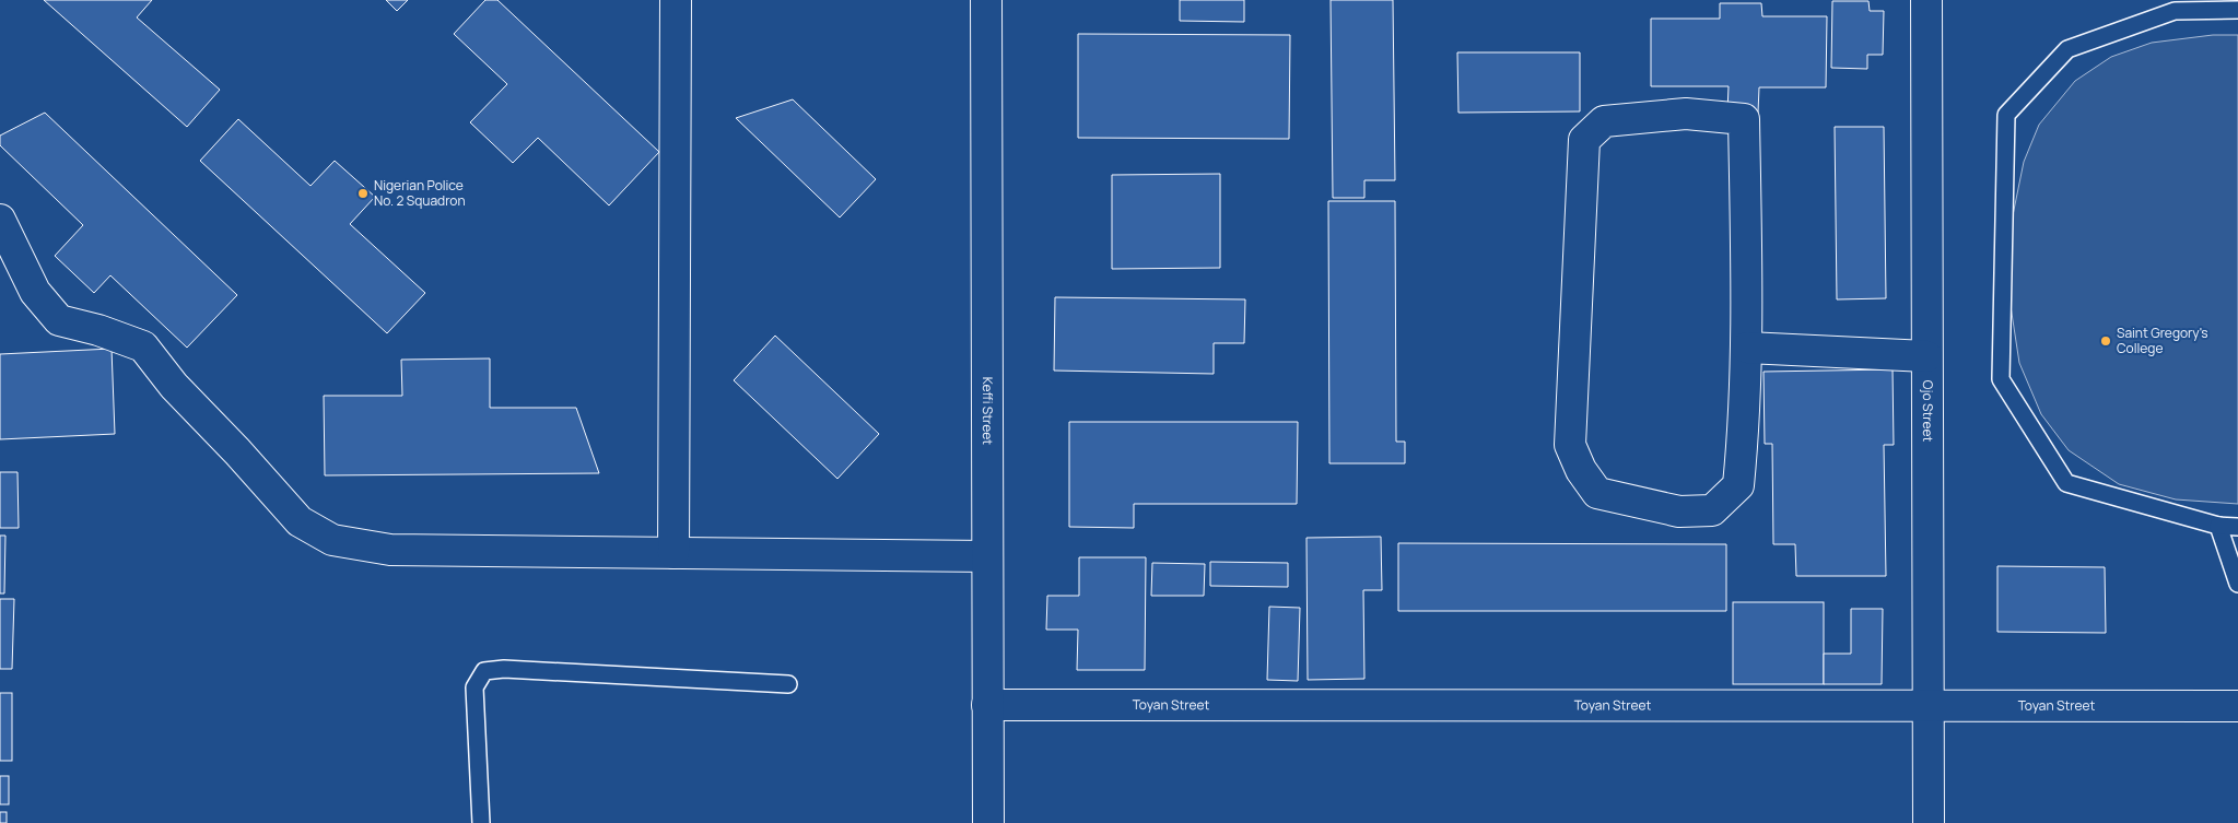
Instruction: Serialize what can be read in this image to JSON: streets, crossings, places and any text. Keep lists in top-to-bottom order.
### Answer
{
  "streets": {
    "street": ["Keffi Street", "Ojo Street", "Toyan Street"]
  },
  "crossings": [
    ["Keffi Street", "Toyan Street"],
    ["Ojo Street", "Toyan Street"]
  ],
  "places": ["Nigerian Police No. 2 Squadron", "Saint Gregory's College"]
}
